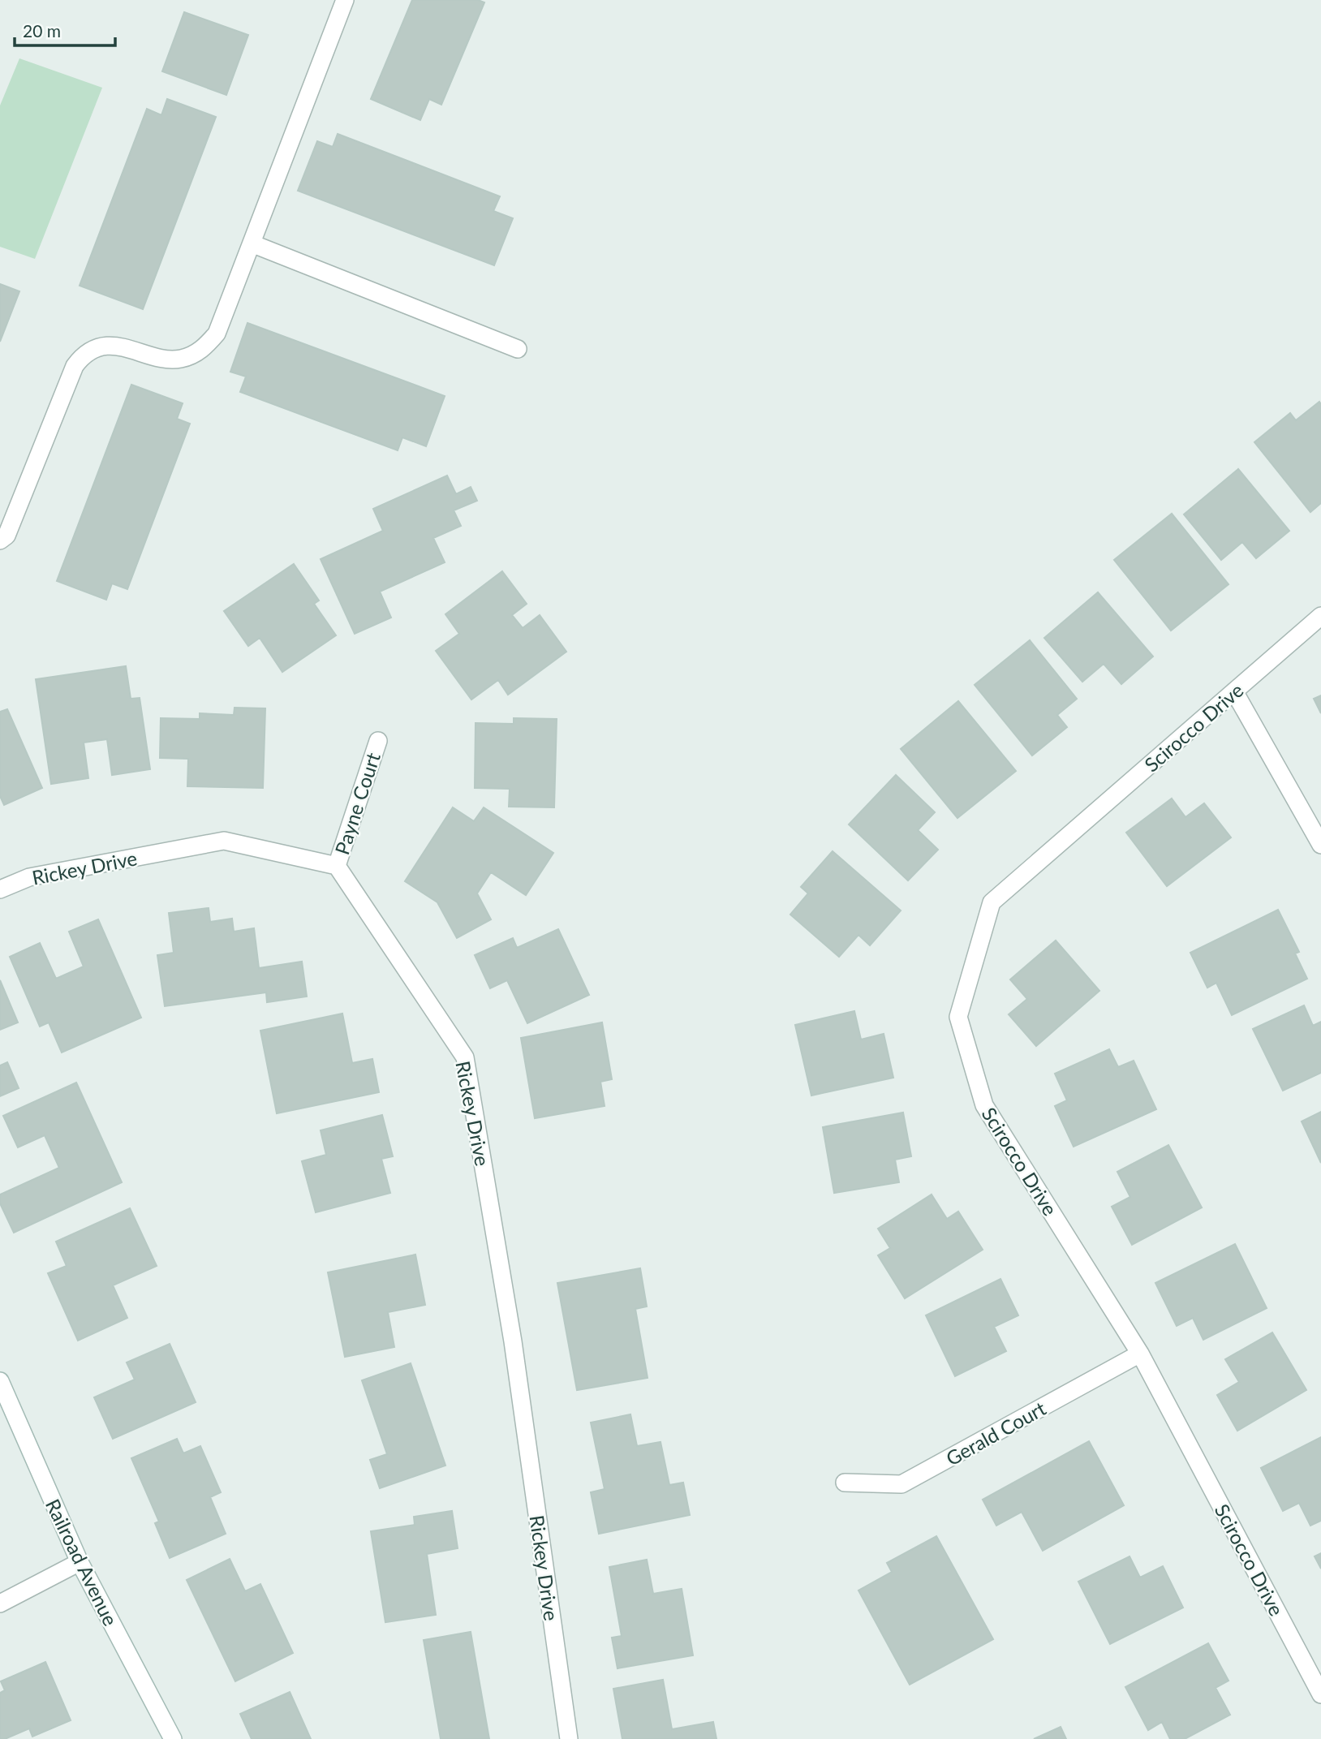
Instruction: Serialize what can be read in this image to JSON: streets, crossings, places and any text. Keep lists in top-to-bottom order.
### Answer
{
  "streets": {
    "street": [
      "Scirocco Drive",
      "Payne Court",
      "Rickey Drive",
      "Gerald Court",
      "Railroad Avenue"
    ]
  },
  "crossings": [
    ["Scirocco Drive", "Gerald Court"],
    ["Payne Court", "Rickey Drive"]
  ],
  "scale_bar": "20 m"
}
